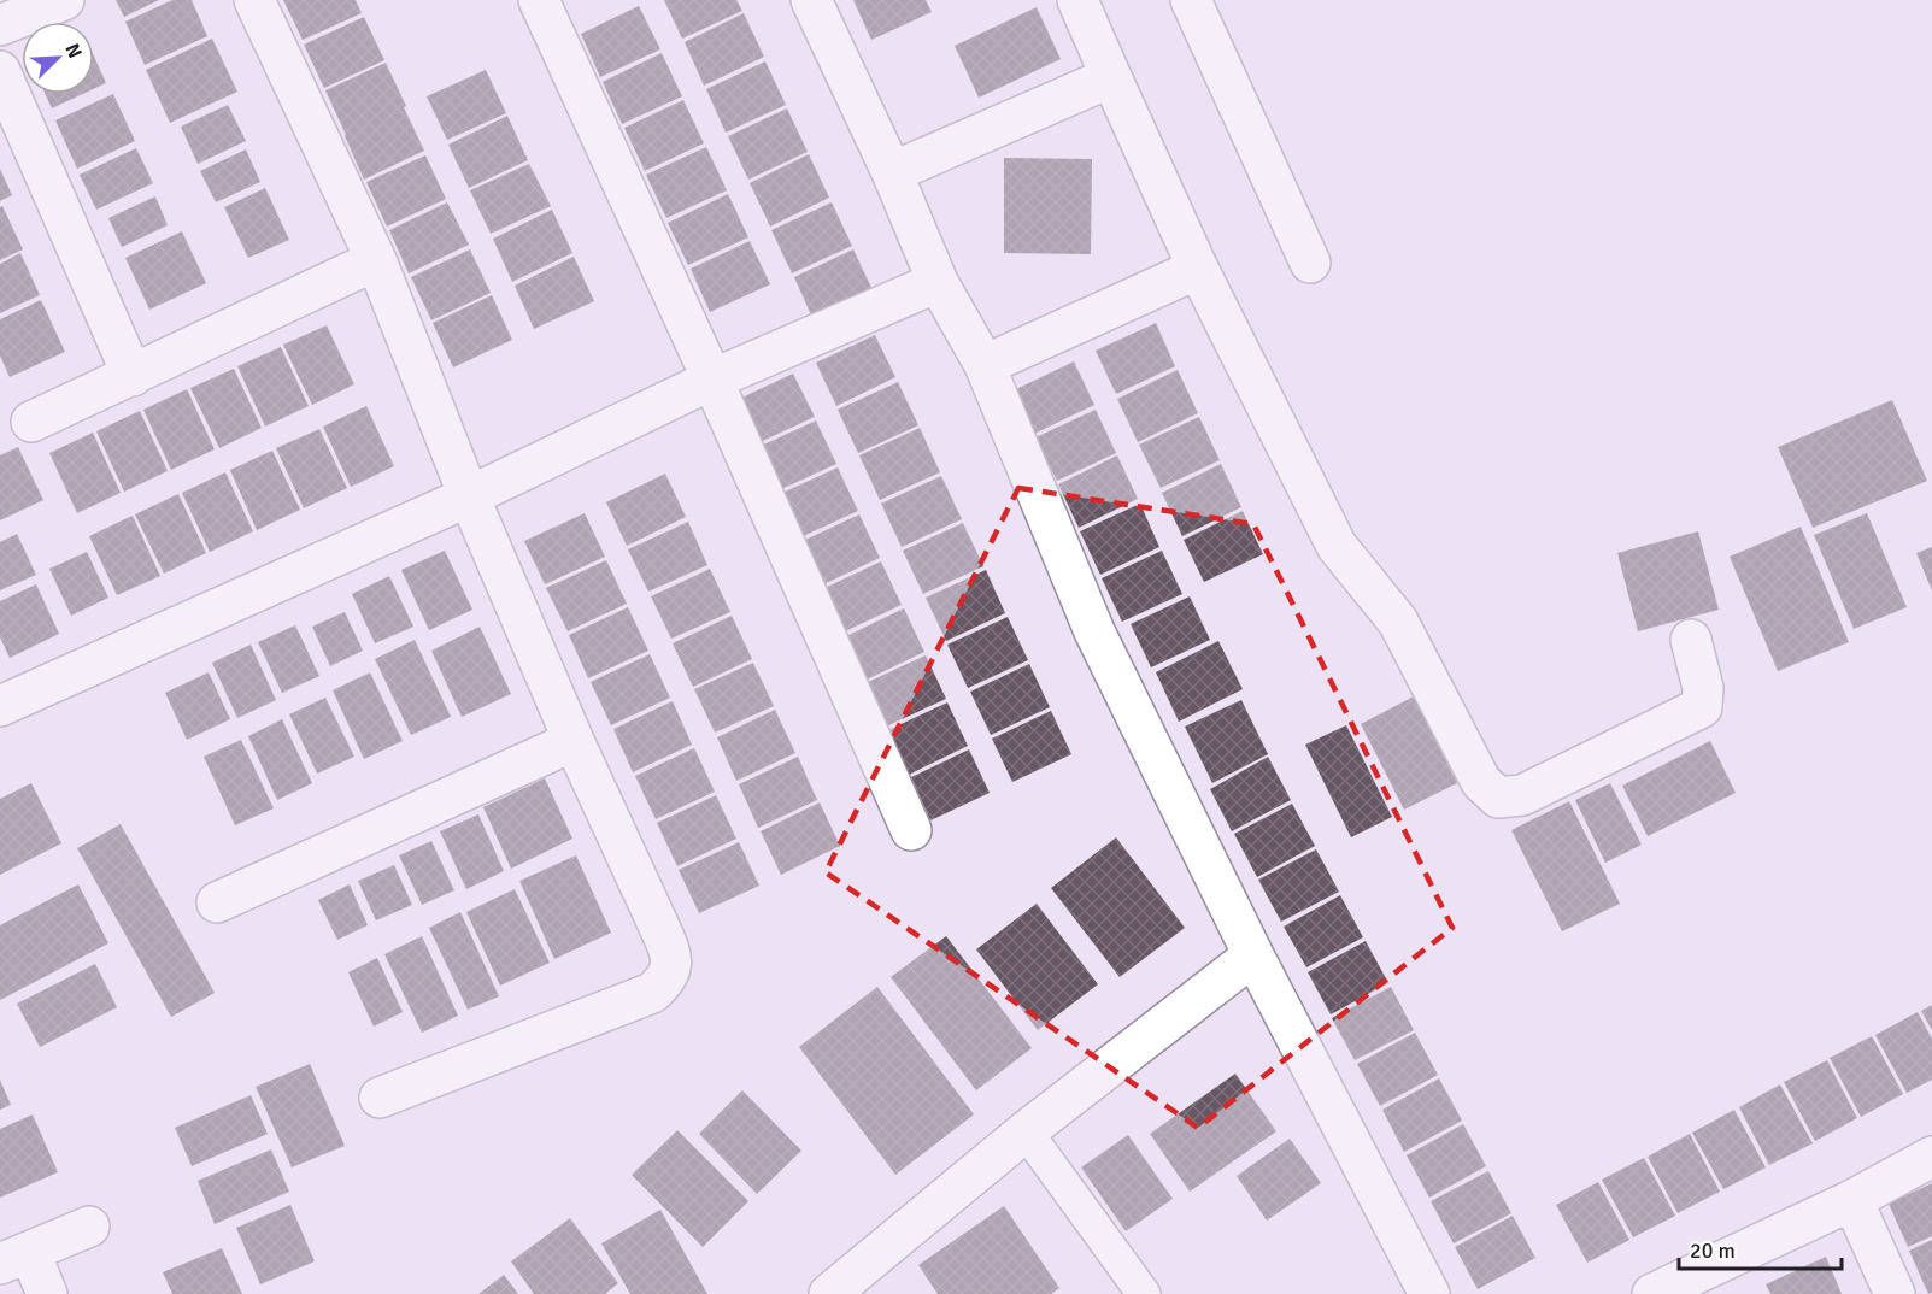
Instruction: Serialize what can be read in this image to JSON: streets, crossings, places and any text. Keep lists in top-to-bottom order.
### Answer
{
  "scale_bar": "20 m",
  "north": "top right"
}
